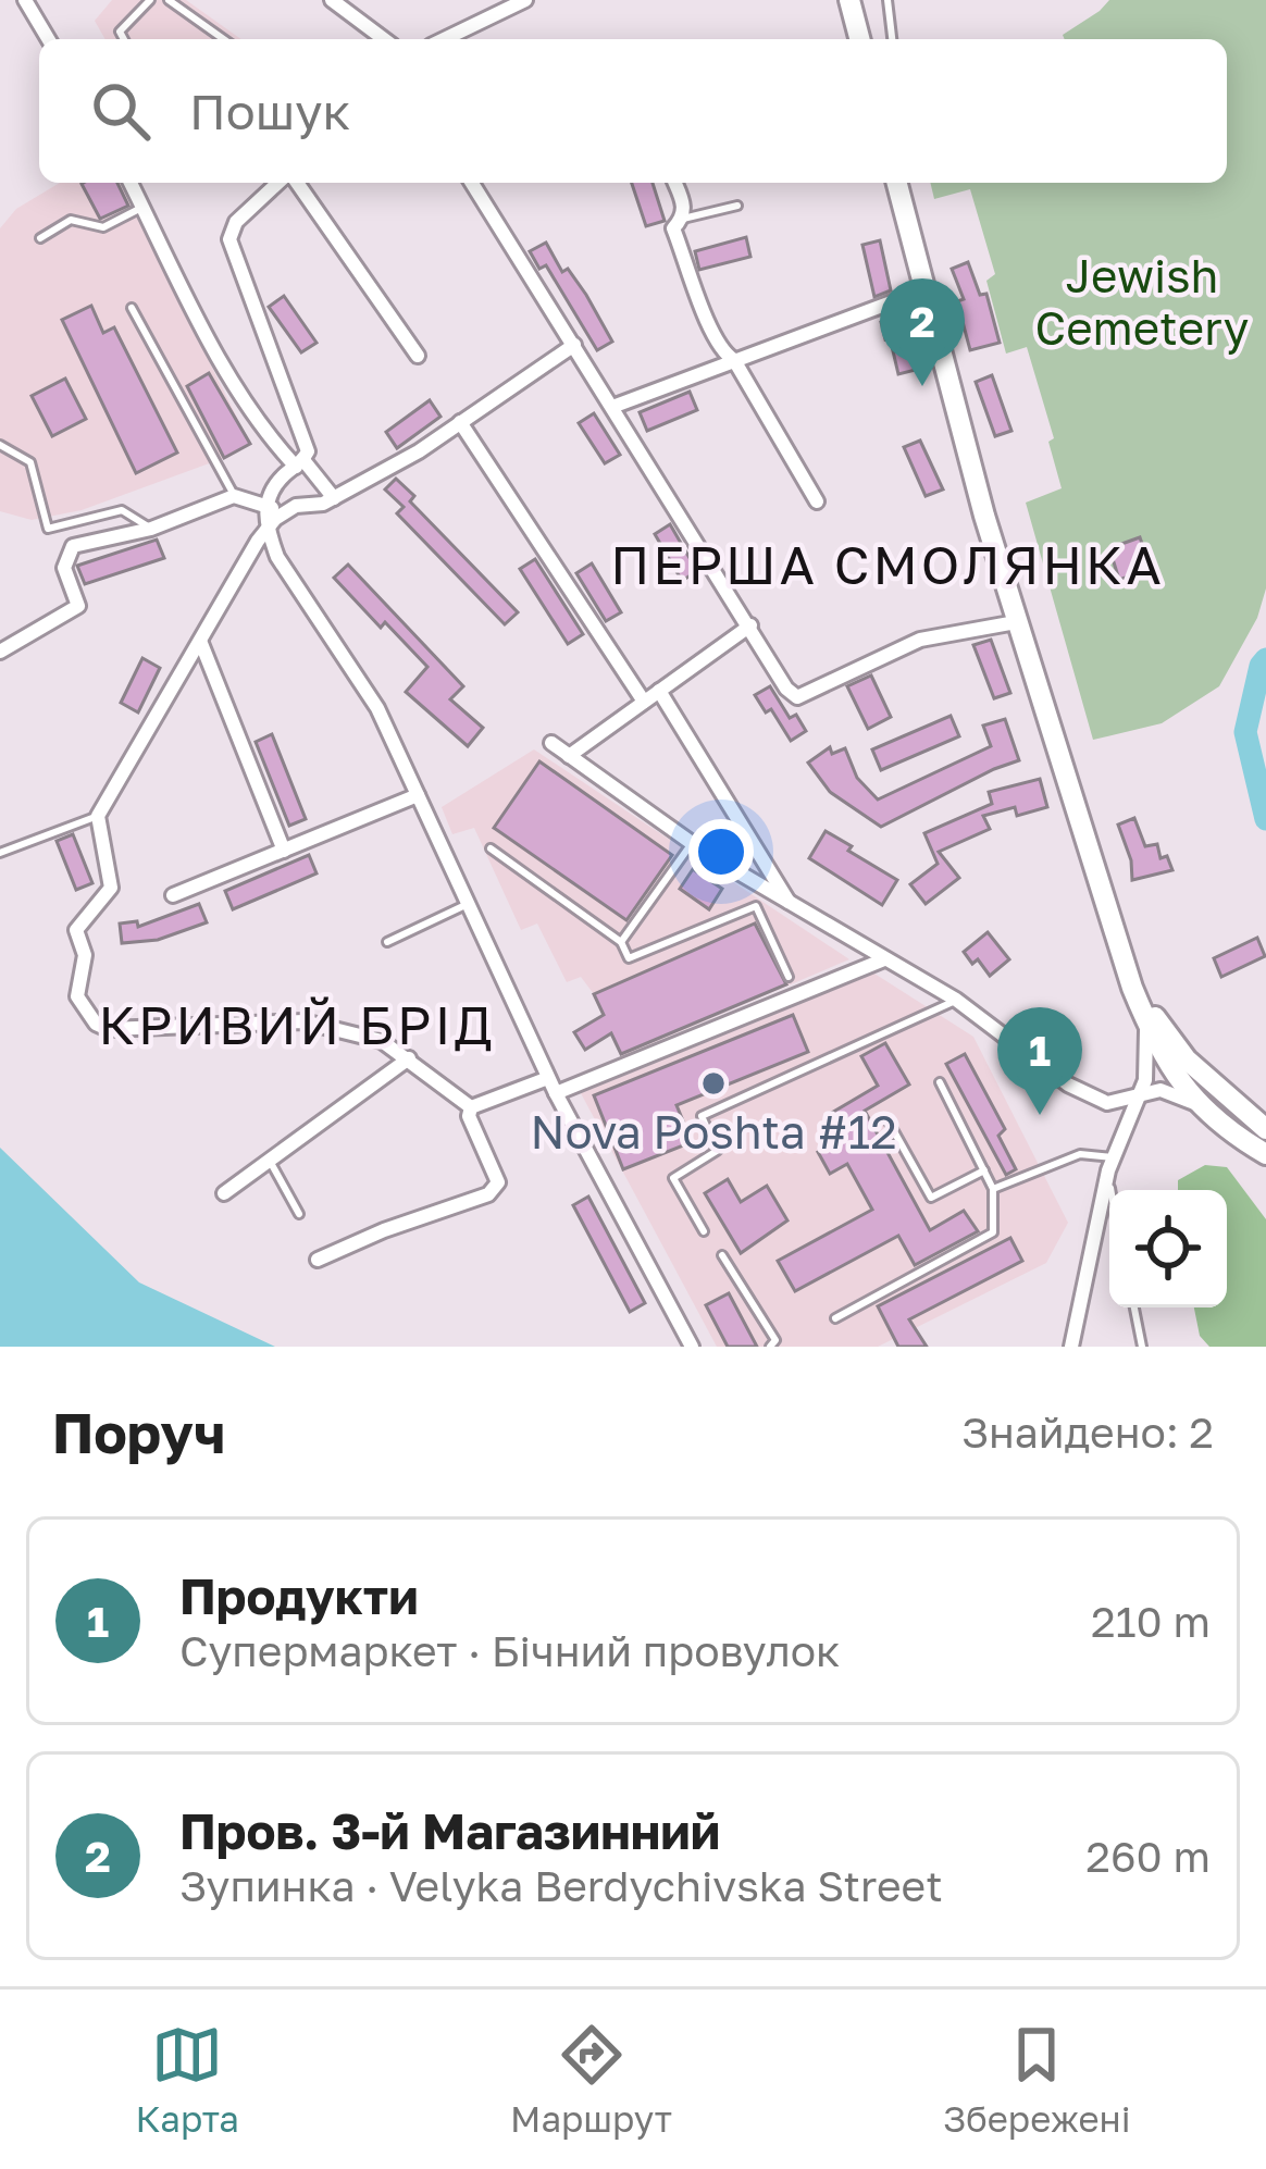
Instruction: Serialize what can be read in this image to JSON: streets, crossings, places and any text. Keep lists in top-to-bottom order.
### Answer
{
  "districts": ["ПЕРША СМОЛЯНКА", "КРИВИЙ БРІД"],
  "parks": ["Jewish Cemetery"],
  "places": ["Nova Poshta #12"],
  "page": {
    "search": "Пошук",
    "pins": ["2", "1"],
    "heading": ["Поруч", "Знайдено: 2"],
    "list": [
      {
        "mark": "1",
        "name": "Продукти",
        "note": "Супермаркет · Бічний провулок",
        "value": "210 m"
      },
      {
        "mark": "2",
        "name": "Пров. 3-й Магазинний",
        "note": "Зупинка · Velyka Berdychivska Street",
        "value": "260 m"
      }
    ],
    "nav": ["Карта", "Маршрут", "Збережені"]
  }
}
